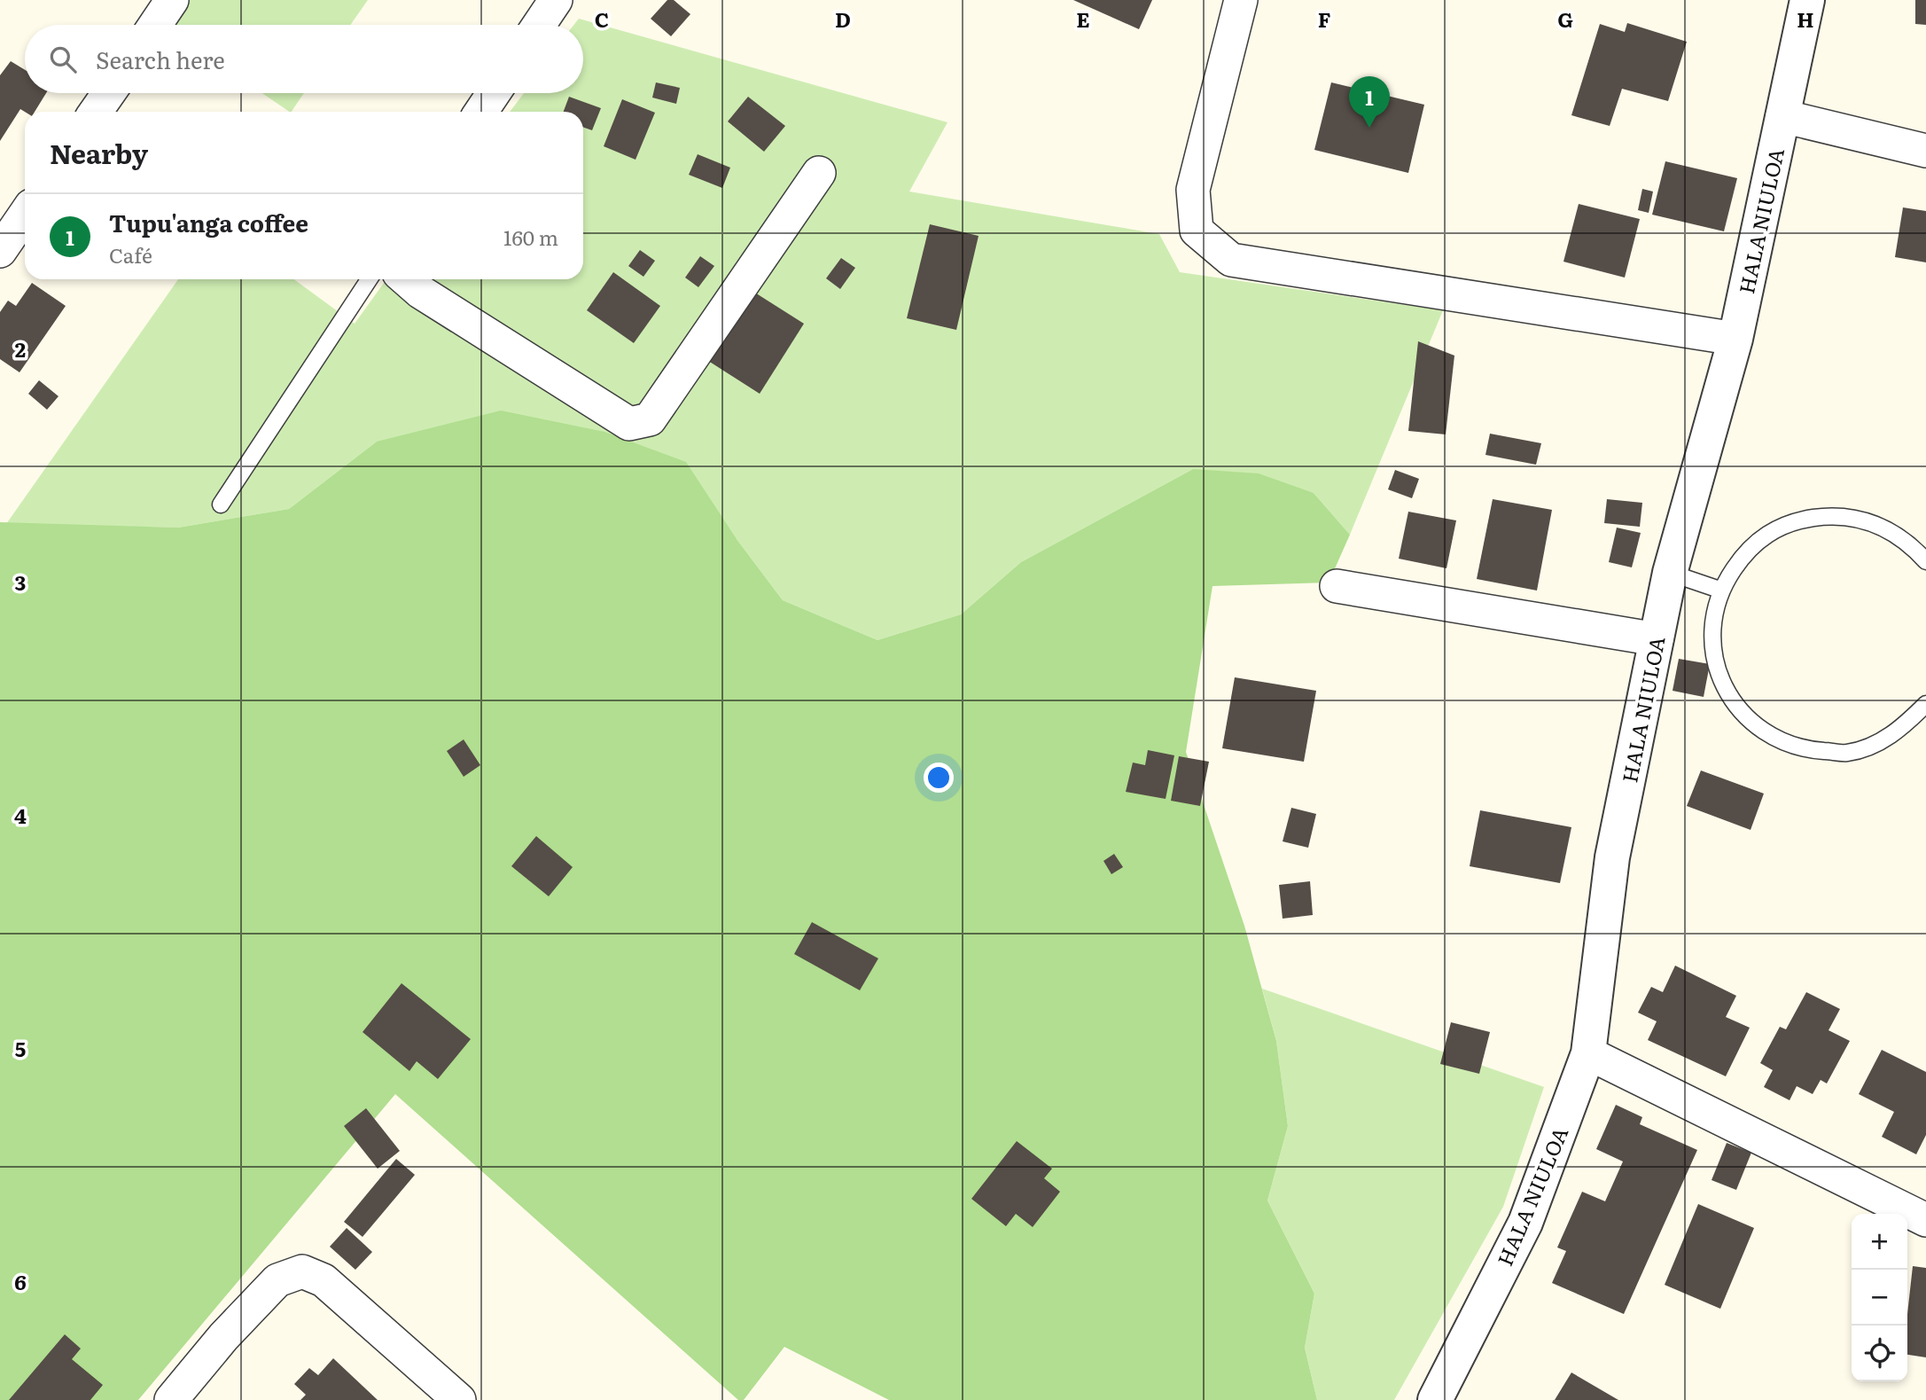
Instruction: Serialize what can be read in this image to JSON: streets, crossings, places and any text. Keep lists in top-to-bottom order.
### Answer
{
  "streets": {
    "street": ["HALA NIULOA"]
  },
  "page": {
    "search": "Search here",
    "pins": "1",
    "heading": "Nearby",
    "list": [
      {
        "mark": "1",
        "name": "Tupu'anga coffee",
        "note": "Café",
        "value": "160 m"
      }
    ],
    "map_buttons": ["+", "−"]
  },
  "grid": {
    "columns": [
      "C",
      "D",
      "E",
      "F",
      "G",
      "H"
    ],
    "rows": [
      "2",
      "3",
      "4",
      "5",
      "6"
    ]
  }
}
